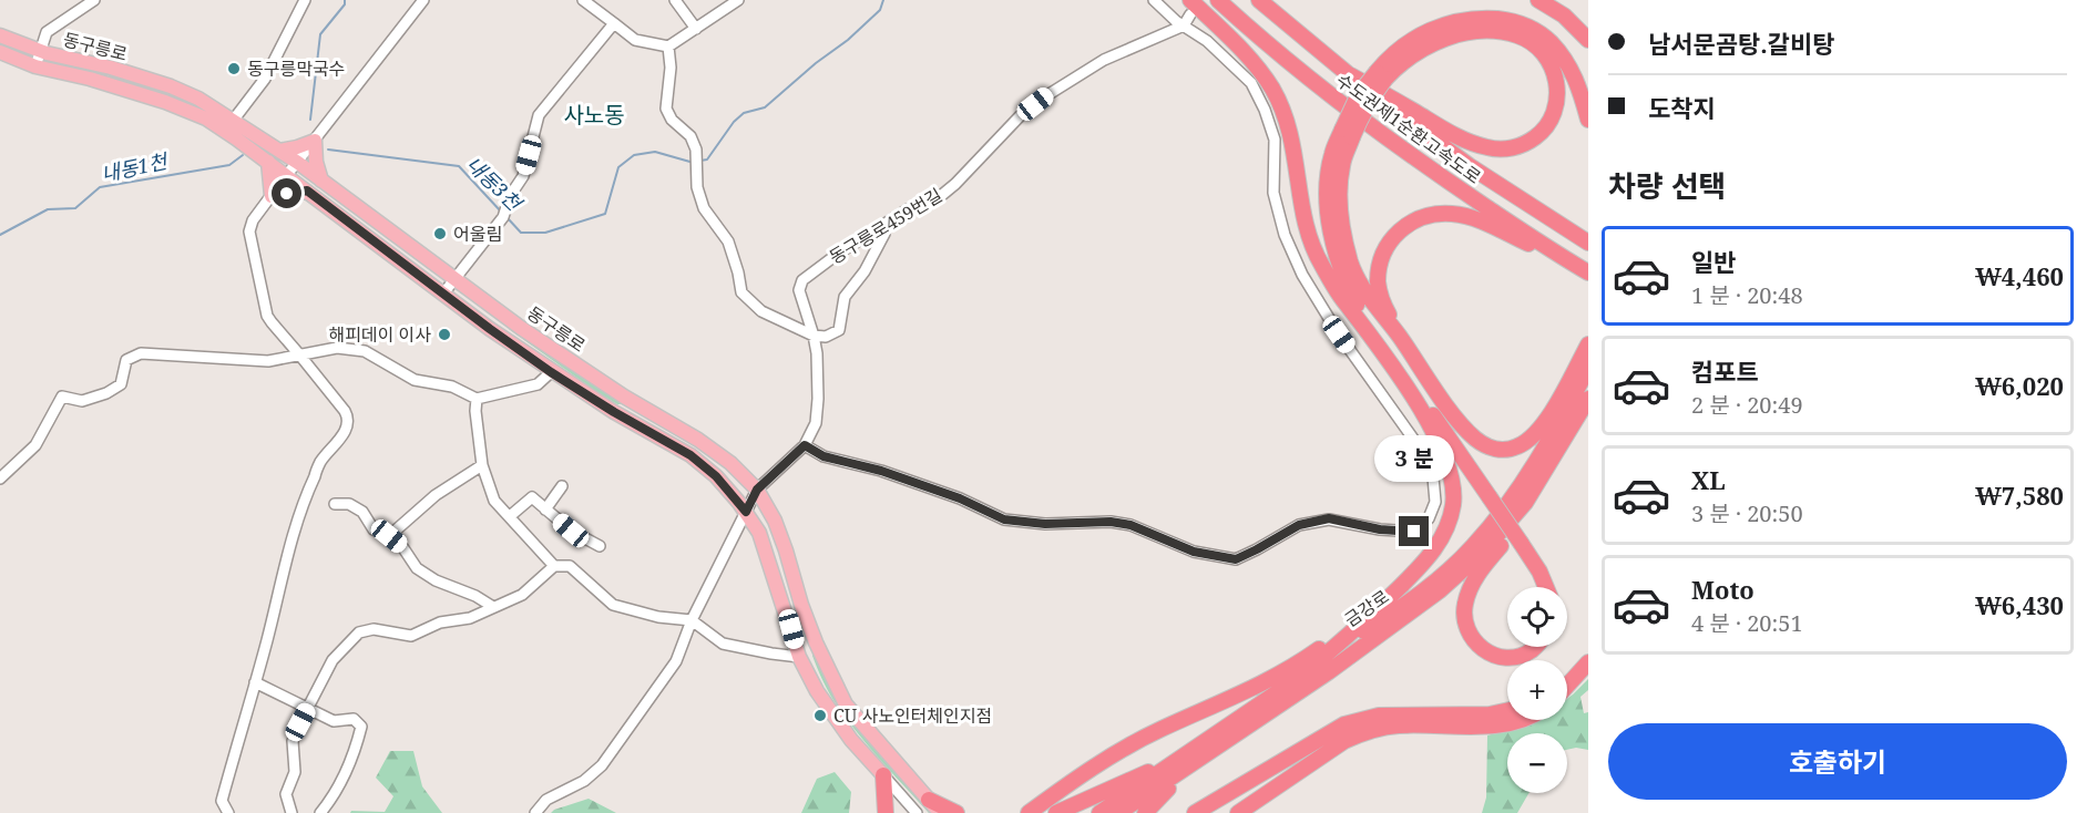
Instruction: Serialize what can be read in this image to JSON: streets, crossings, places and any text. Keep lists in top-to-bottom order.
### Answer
{
  "streets": {
    "highway": ["수도권제1순환고속도로", "금강로"],
    "main road": ["동구릉로"],
    "street": ["동구릉로459번길"]
  },
  "crossings": [
    ["동구릉로", "동구릉로459번길"]
  ],
  "districts": ["사노동"],
  "water": ["내동1천", "내동3천"],
  "places": [
    "동구릉막국수",
    "어울림",
    "해피데이 이사",
    "CU 사노인터체인지점"
  ],
  "page": {
    "banner": ["남서문곰탕.갈비탕", "도착지"],
    "heading": "차량 선택",
    "list": [
      {
        "name": "일반",
        "note": "1 분 · 20:48",
        "value": "₩4,460"
      },
      {
        "name": "컴포트",
        "note": "2 분 · 20:49",
        "value": "₩6,020"
      },
      {
        "name": "XL",
        "note": "3 분 · 20:50",
        "value": "₩7,580"
      },
      {
        "name": "Moto",
        "note": "4 분 · 20:51",
        "value": "₩6,430"
      }
    ],
    "bubble": "3 분",
    "map_buttons": ["+", "−"],
    "buttons": "호출하기"
  }
}
